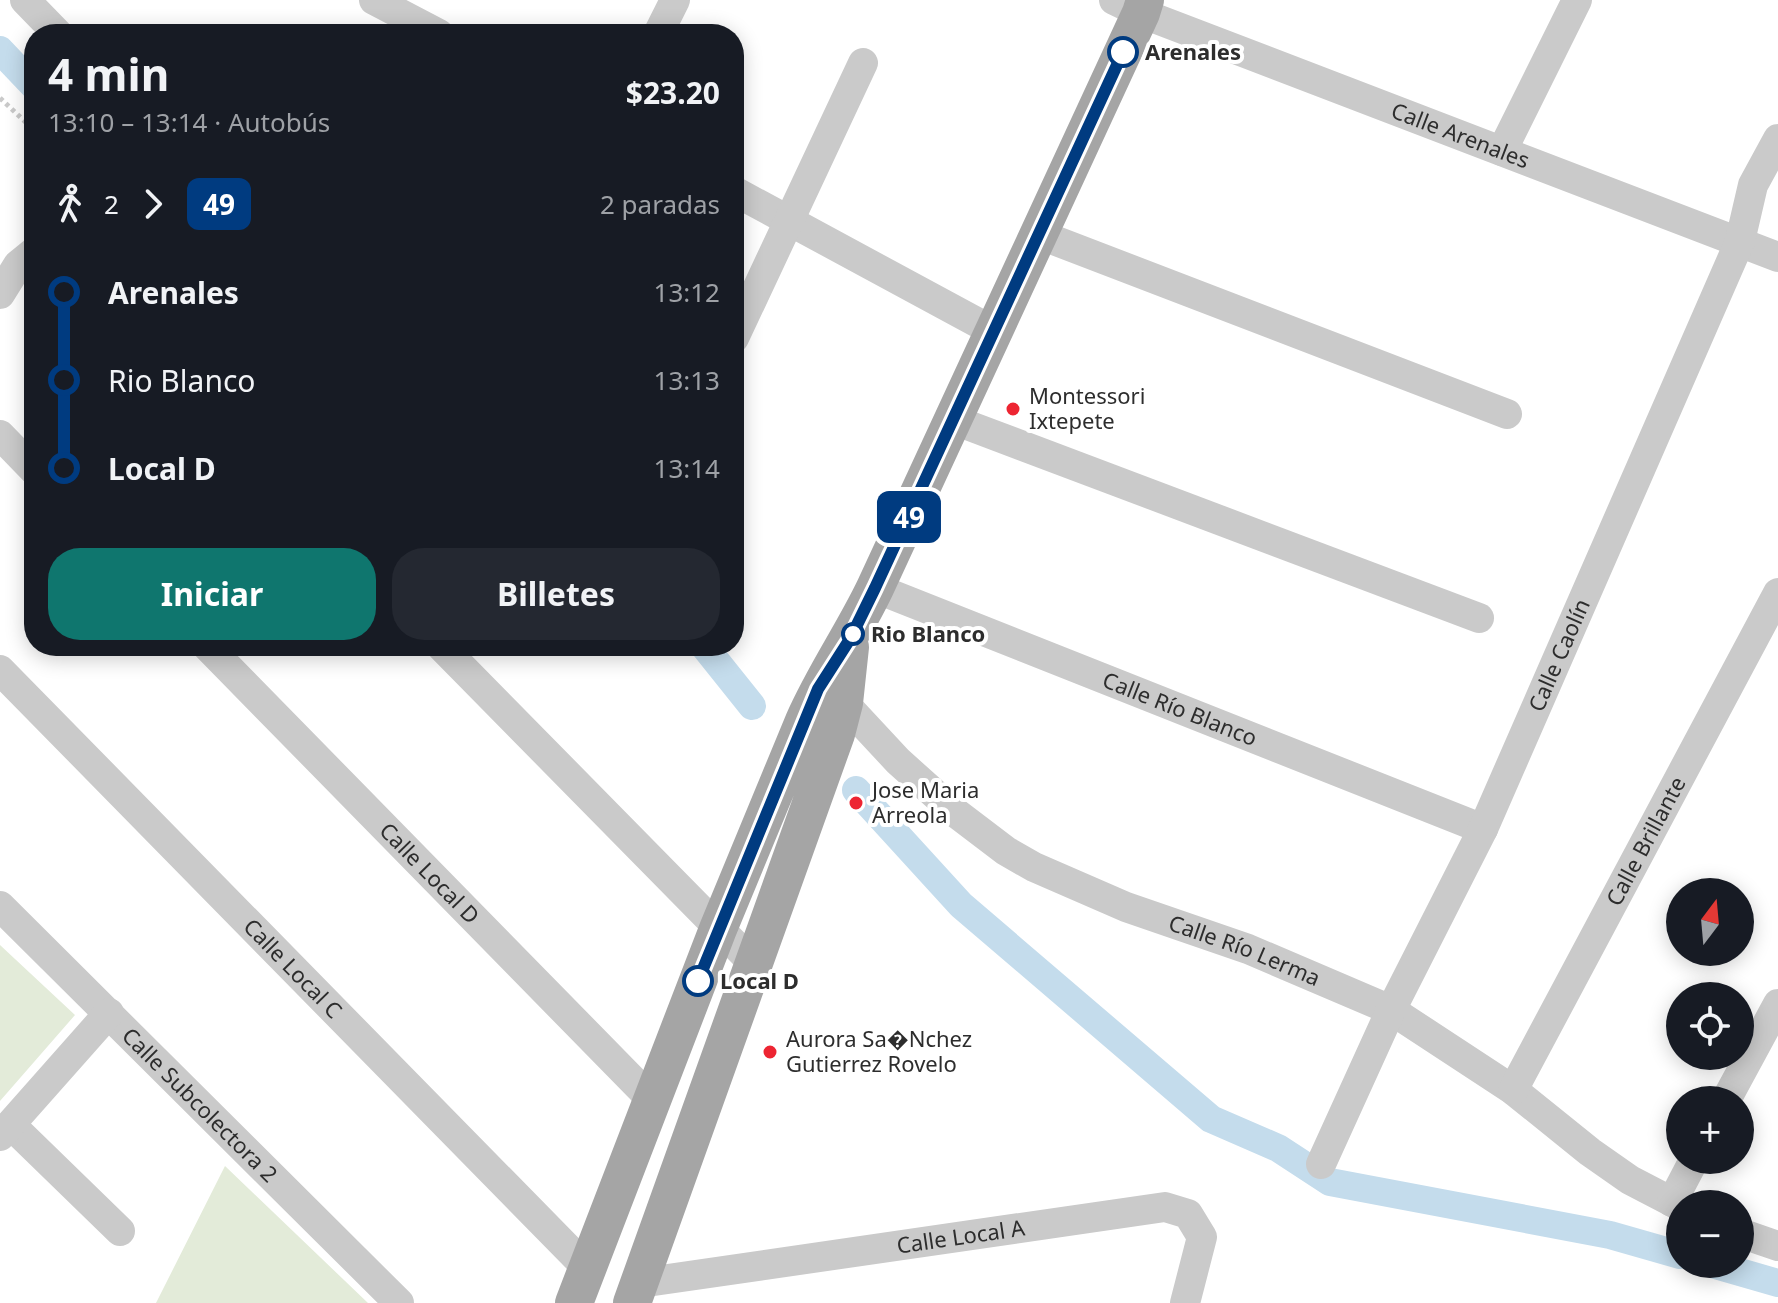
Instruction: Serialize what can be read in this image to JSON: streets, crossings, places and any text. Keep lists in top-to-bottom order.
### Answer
{
  "streets": {
    "street": [
      "Calle Arenales",
      "Calle Caolín",
      "Calle Río Blanco",
      "Calle Brillante",
      "Calle Local D",
      "Calle Río Lerma",
      "Calle Local C",
      "Calle Subcolectora 2",
      "Calle Local A"
    ]
  },
  "crossings": [
    ["Calle Arenales", "Calle Caolín"],
    ["Calle Caolín", "Calle Río Blanco"],
    ["Calle Caolín", "Calle Río Lerma"],
    ["Calle Brillante", "Calle Río Lerma"]
  ],
  "places": [
    "Arenales",
    "Montessori Ixtepete",
    "Rio Blanco",
    "Jose Maria Arreola",
    "Local D",
    "Aurora Sa�Nchez Gutierrez Rovelo"
  ],
  "lines": ["bus line 49"],
  "north": "top",
  "page": {
    "on_map": "49",
    "heading": ["4 min", "13:10 – 13:14 · Autobús", "$23.20"],
    "legs": ["2", "49", "2 paradas"],
    "list": [
      {
        "name": "Arenales",
        "value": "13:12"
      },
      {
        "name": "Rio Blanco",
        "value": "13:13"
      },
      {
        "name": "Local D",
        "value": "13:14"
      }
    ],
    "buttons": ["Iniciar", "Billetes"],
    "map_buttons": ["+", "−"]
  }
}
